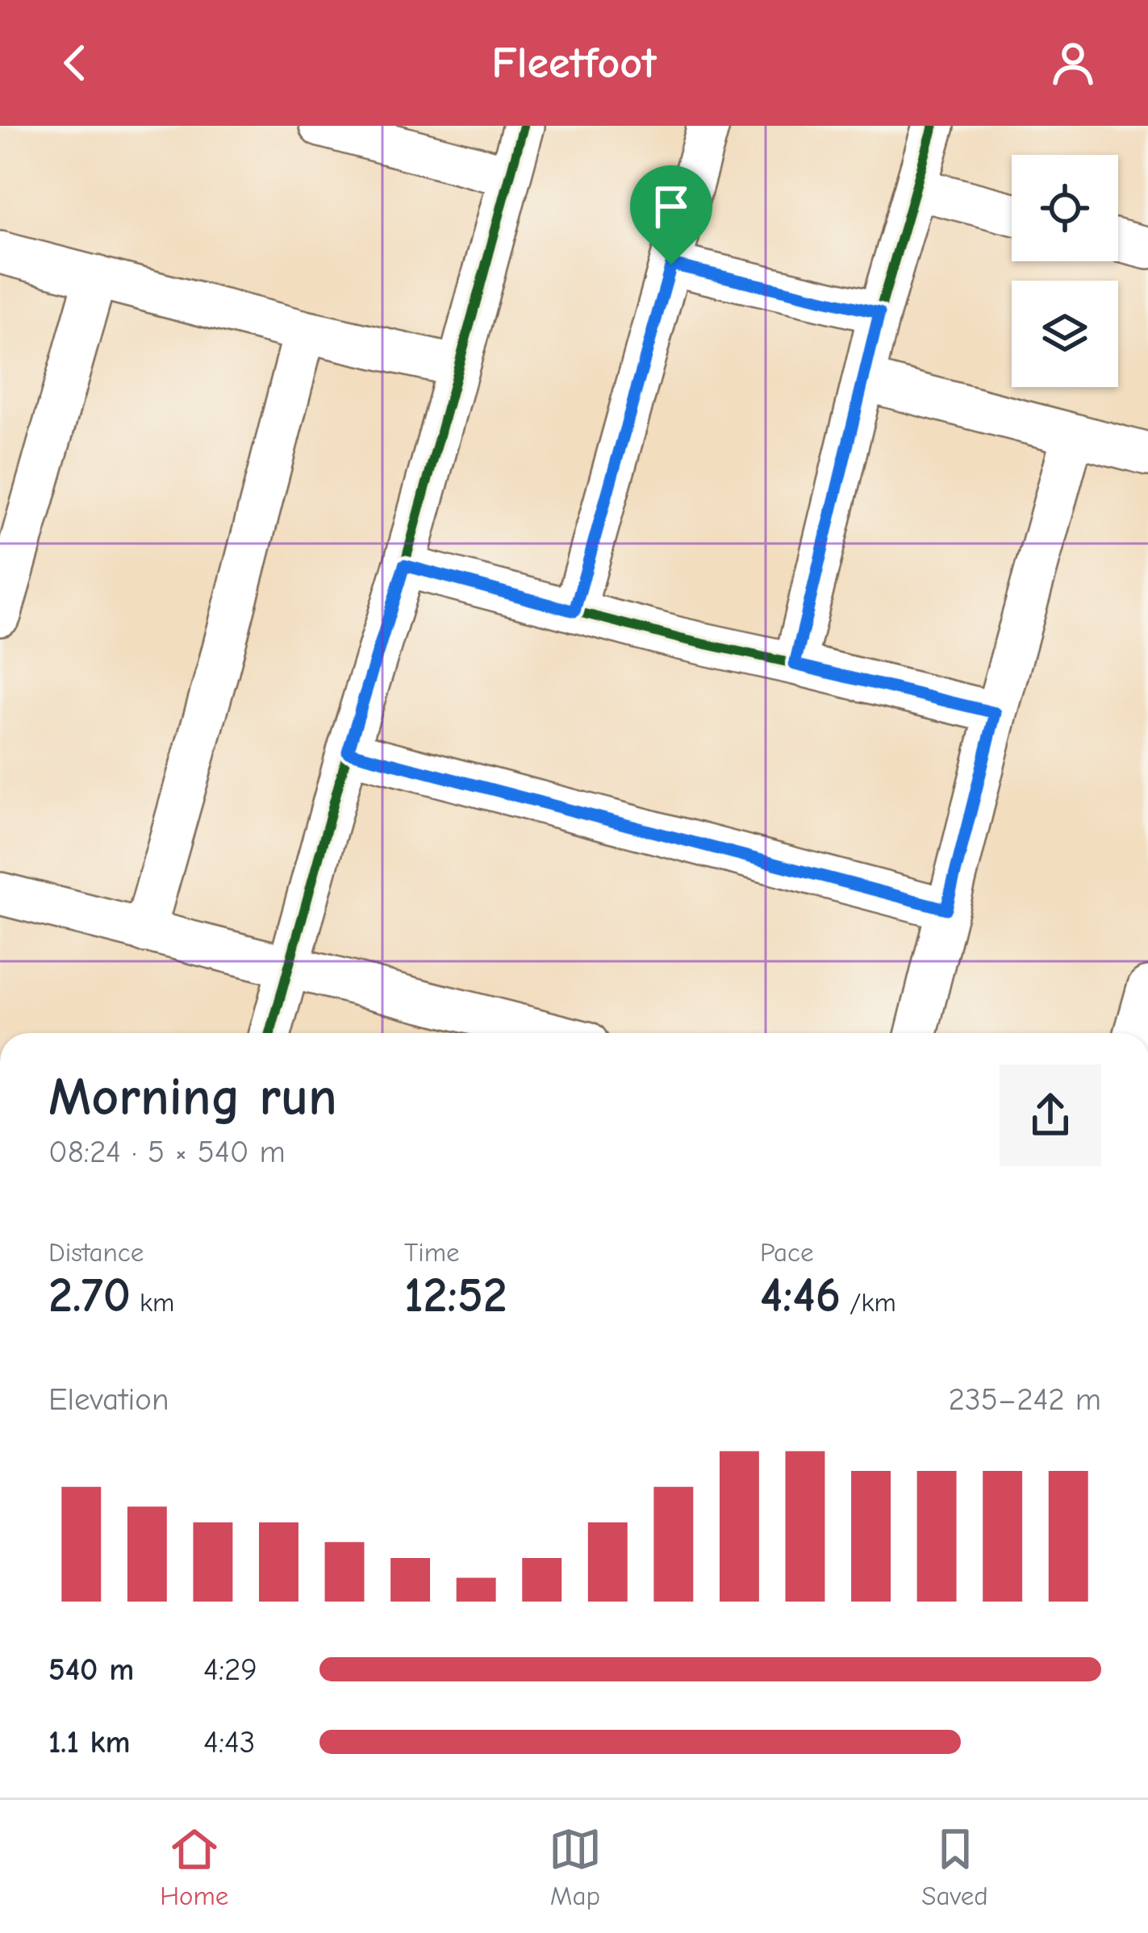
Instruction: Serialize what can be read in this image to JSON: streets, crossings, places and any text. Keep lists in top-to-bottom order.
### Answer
{
  "page": {
    "header": "Fleetfoot",
    "heading": ["Morning run", "08:24 · 5 × 540 m"],
    "stats": [
      ["Distance", "2.70 km"],
      ["Time", "12:52"],
      ["Pace", "4:46 /km"]
    ],
    "chart": ["Elevation", "235–242 m"],
    "list": [
      {
        "name": "540 m",
        "note": "4:29"
      },
      {
        "name": "1.1 km",
        "note": "4:43"
      }
    ],
    "tabs": ["Home", "Map", "Saved"]
  }
}
